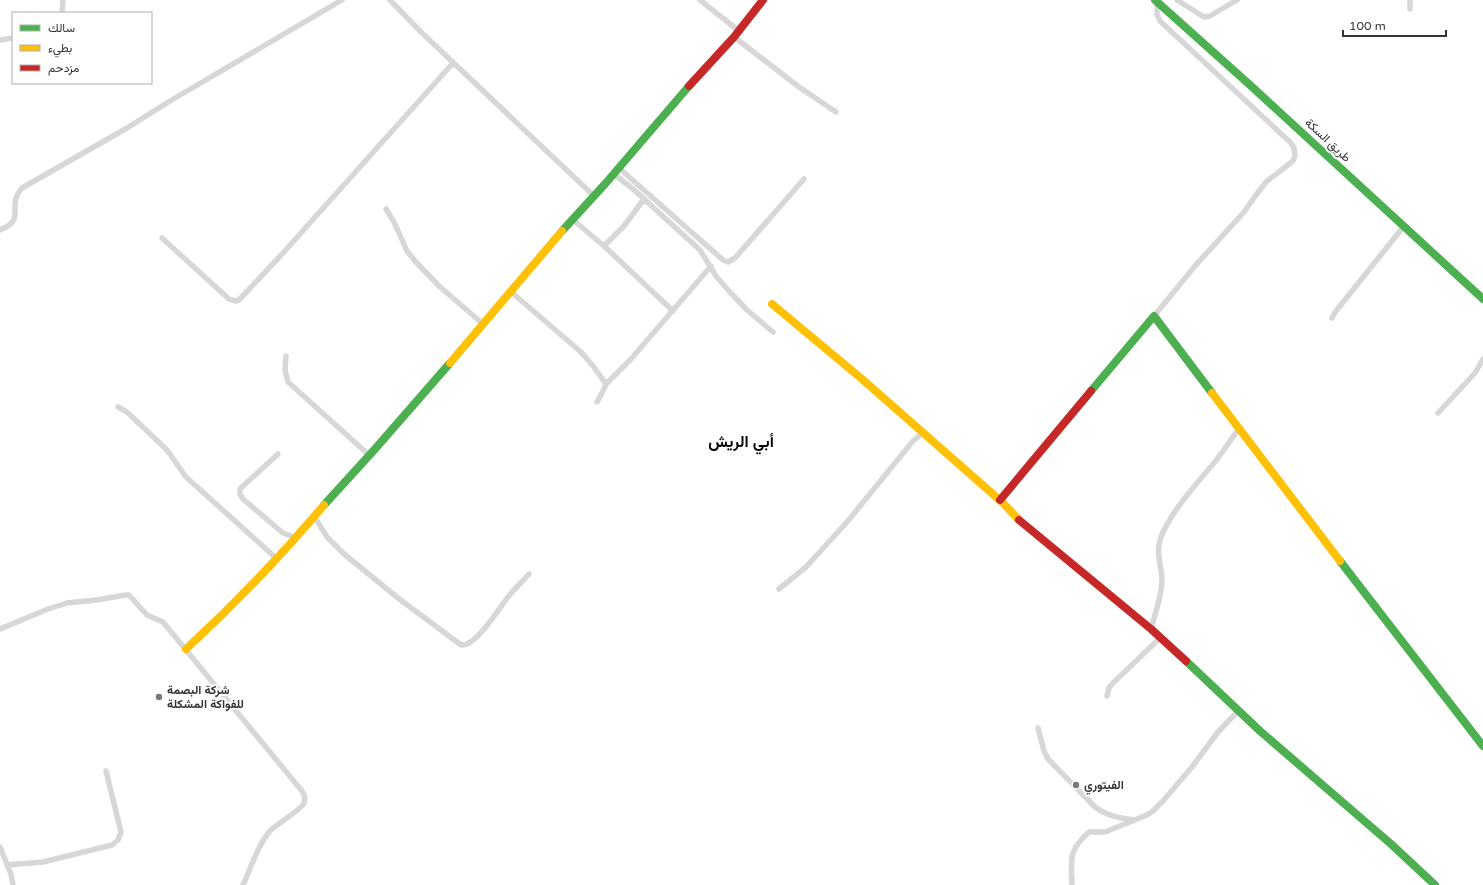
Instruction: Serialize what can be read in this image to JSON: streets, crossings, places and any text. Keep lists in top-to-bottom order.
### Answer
{
  "streets": {
    "street": ["طريق السكة"]
  },
  "districts": ["أبي الريش"],
  "places": ["شركة البصمة للفواكة المشكلة", "الفيتوري"],
  "legend": ["سالك", "بطيء", "مزدحم"],
  "scale_bar": "100 m"
}
